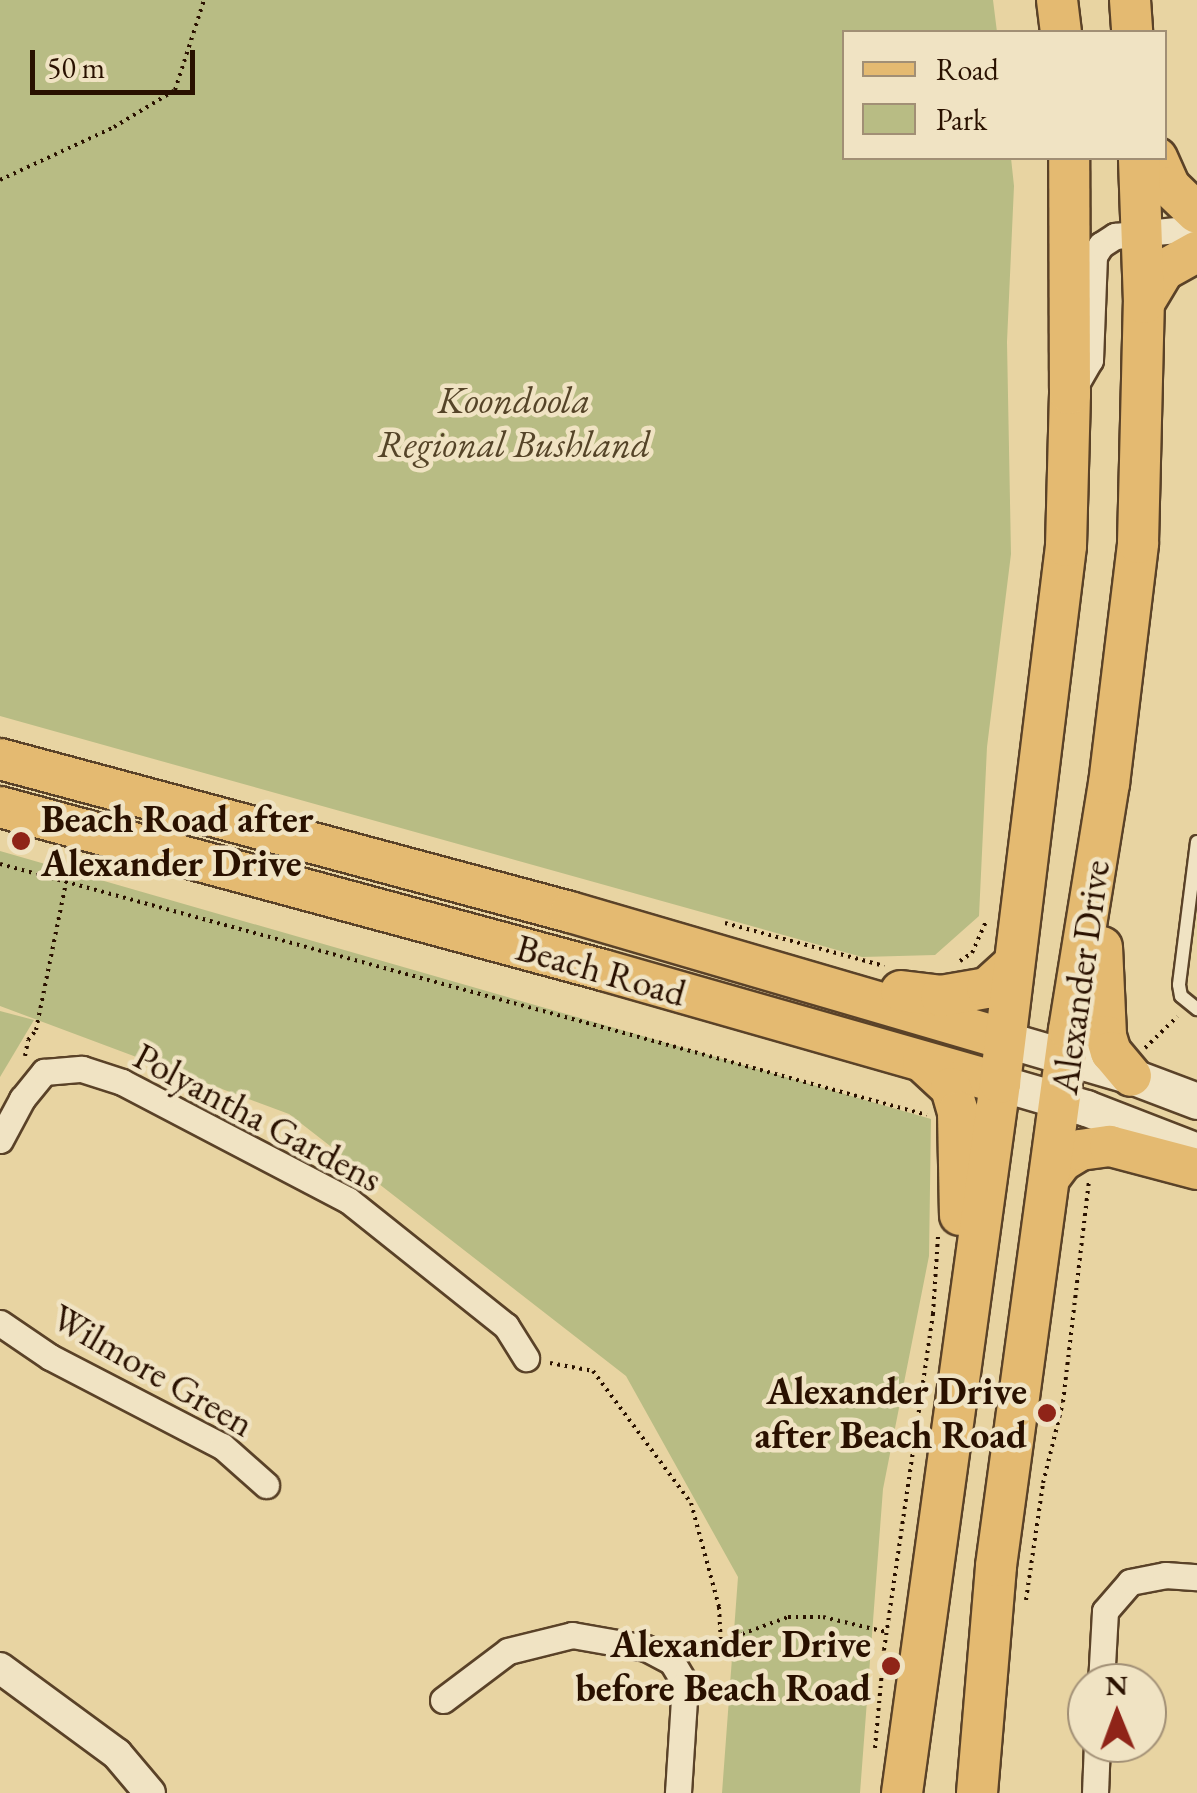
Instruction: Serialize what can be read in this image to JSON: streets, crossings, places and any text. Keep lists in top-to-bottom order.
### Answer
{
  "streets": {
    "main road": ["Beach Road", "Alexander Drive"],
    "street": ["Polyantha Gardens", "Wilmore Green"]
  },
  "crossings": [
    ["Beach Road", "Alexander Drive"]
  ],
  "parks": ["Koondoola Regional Bushland"],
  "places": ["Beach Road after Alexander Drive", "Alexander Drive after Beach Road", "Alexander Drive before Beach Road"],
  "legend": ["Road", "Park"],
  "scale_bar": "50 m",
  "north": "top"
}
